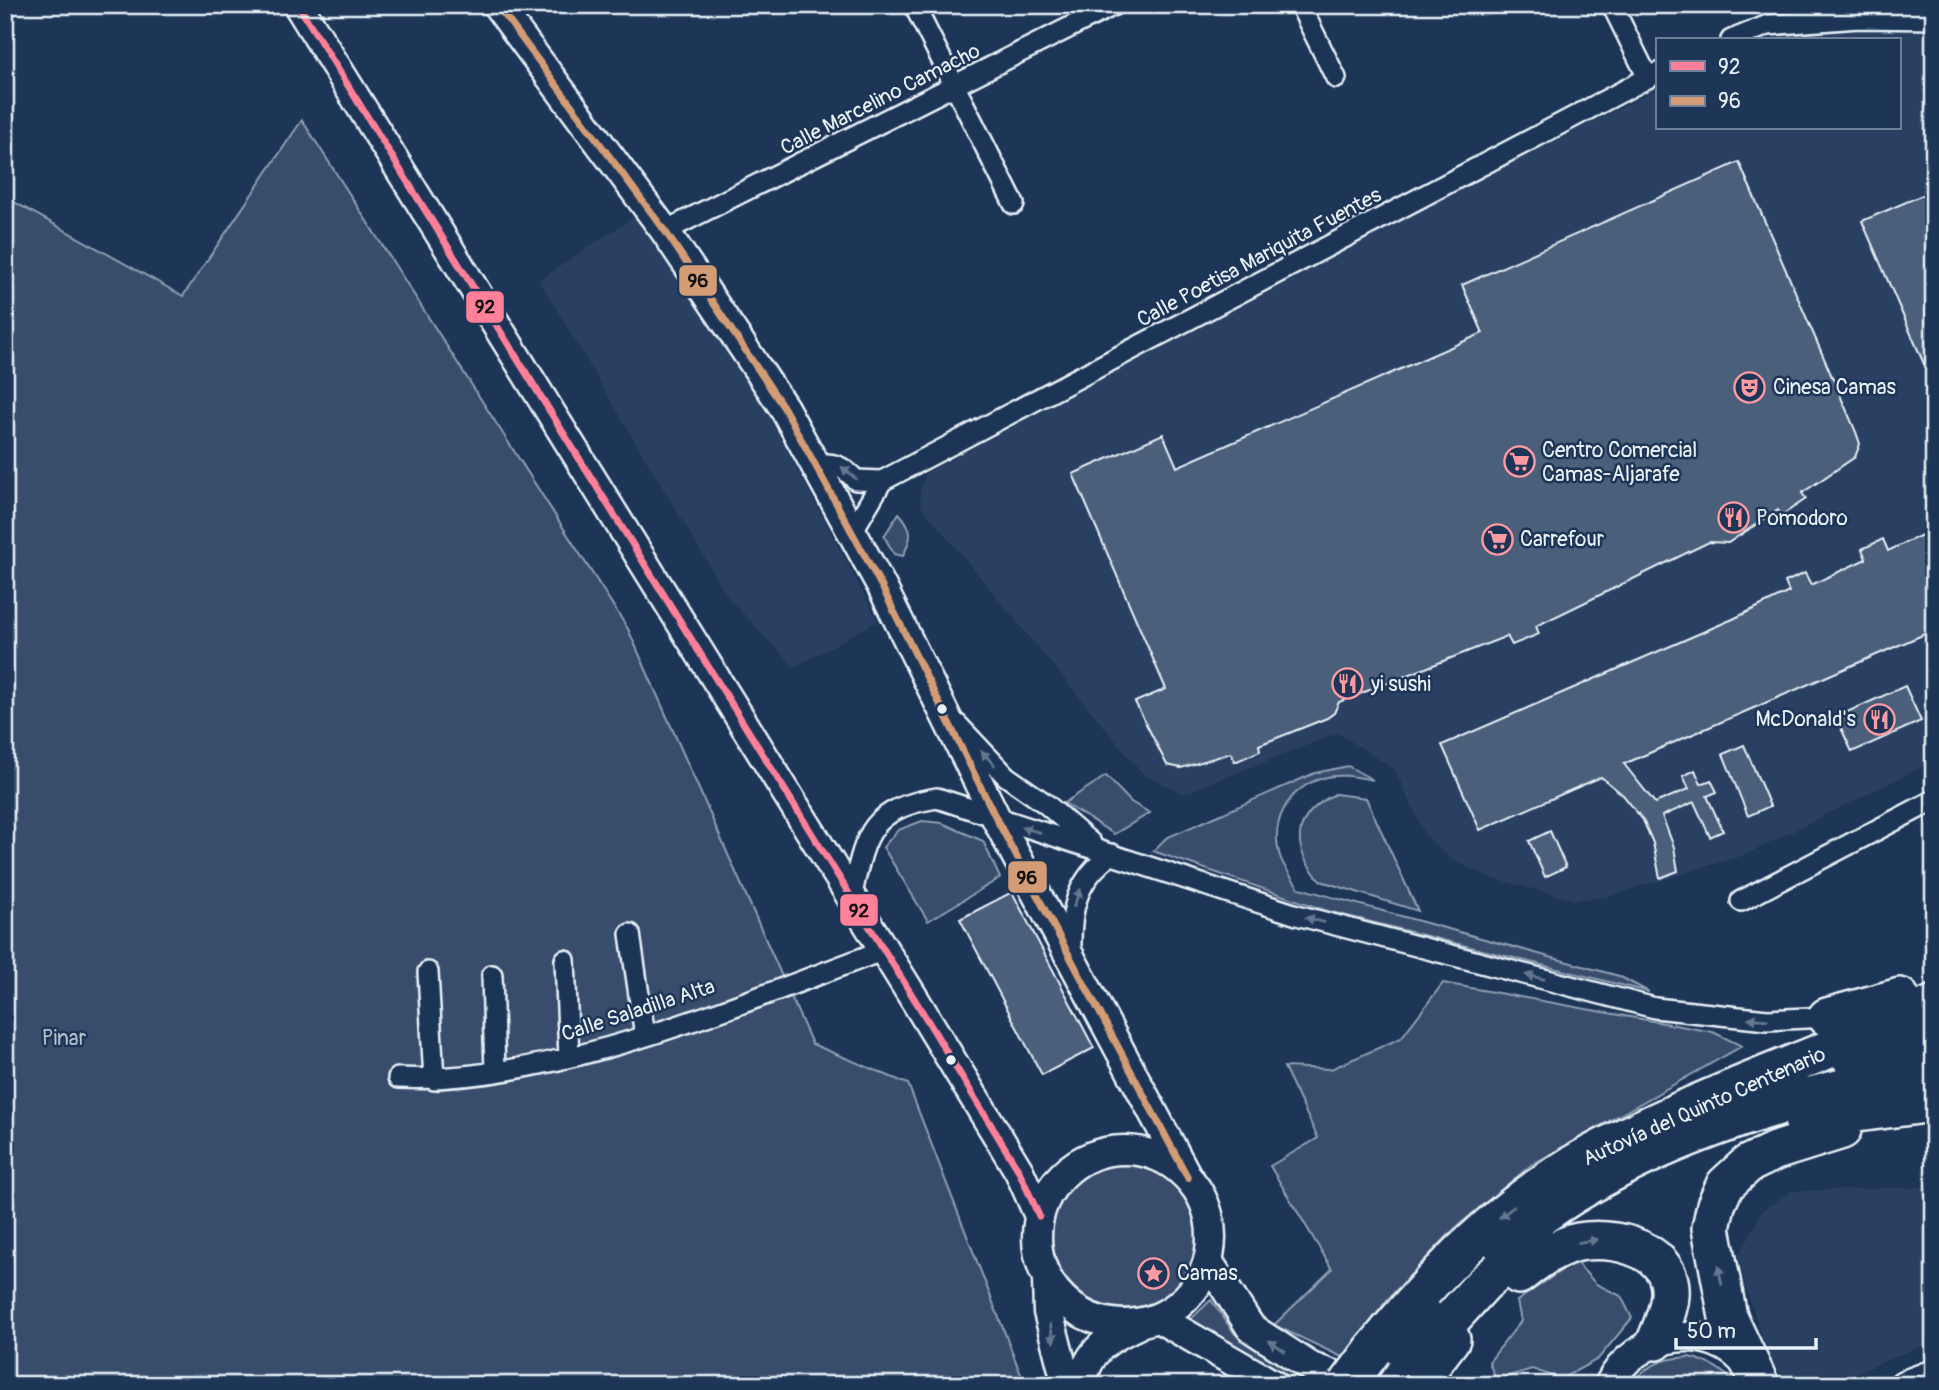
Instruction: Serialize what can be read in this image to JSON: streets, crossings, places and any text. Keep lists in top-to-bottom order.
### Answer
{
  "streets": {
    "highway": ["Autovía del Quinto Centenario"],
    "street": ["Calle Marcelino Camacho", "Calle Poetisa Mariquita Fuentes", "Calle Saladilla Alta"]
  },
  "parks": ["Pinar"],
  "places": {
    "theatre": ["Cinesa Camas"],
    "supermarket": ["Centro Comercial Camas-Aljarafe", "Carrefour"],
    "restaurant": ["Pomodoro", "yi sushi", "McDonald's"],
    "place": ["Camas"]
  },
  "lines": ["transit line 92", "transit line 96"],
  "legend": ["92", "96"],
  "scale_bar": "50 m"
}
